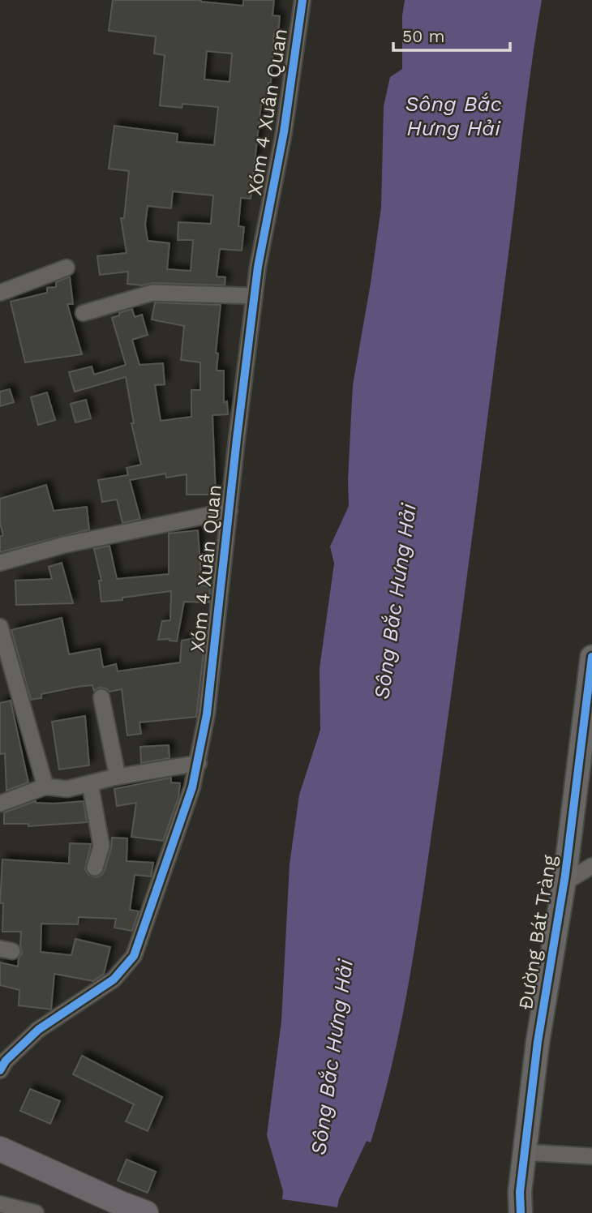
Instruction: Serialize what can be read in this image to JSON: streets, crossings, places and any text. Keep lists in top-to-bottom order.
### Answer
{
  "streets": {
    "street": ["Xóm 4 Xuân Quan", "Đường Bát Tràng"]
  },
  "water": ["Sông Bắc Hưng Hải"],
  "scale_bar": "50 m"
}
